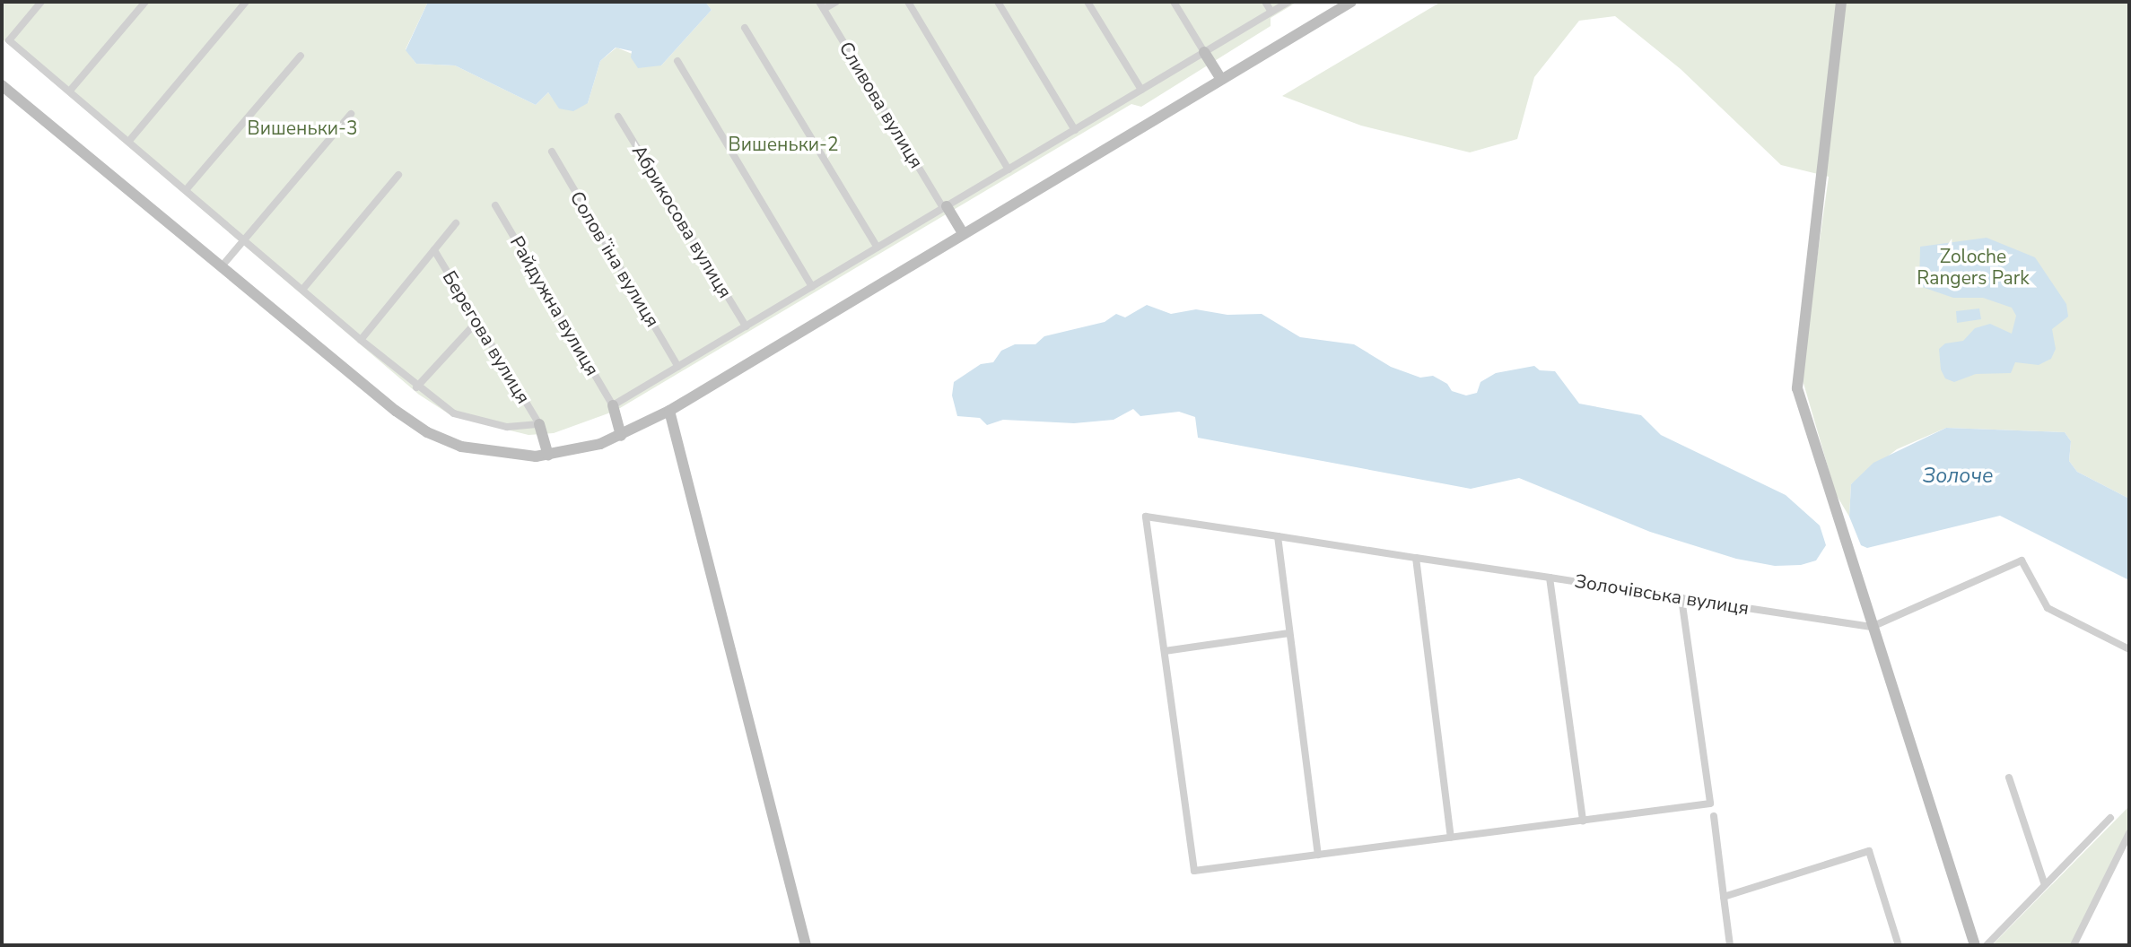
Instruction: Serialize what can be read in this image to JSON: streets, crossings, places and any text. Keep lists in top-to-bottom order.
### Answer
{
  "streets": {
    "street": [
      "Сливова вулиця",
      "Абрикосова вулиця",
      "Соловʼїна вулиця",
      "Райдужна вулиця",
      "Берегова вулиця",
      "Золочівська вулиця"
    ]
  },
  "water": ["Золоче"],
  "parks": ["Вишеньки-3", "Вишеньки-2", "Zoloche Rangers Park"]
}
